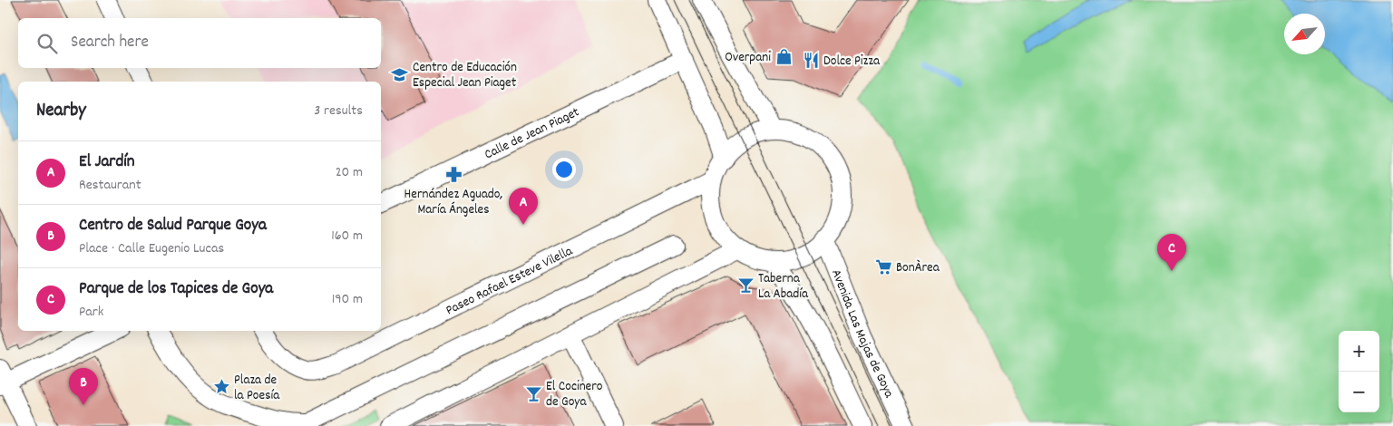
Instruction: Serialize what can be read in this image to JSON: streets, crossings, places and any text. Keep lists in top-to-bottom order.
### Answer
{
  "streets": {
    "street": ["Calle de Jean Piaget", "Paseo Rafael Esteve Vilella", "Avenida Las Majas de Goya"]
  },
  "crossings": [
    ["Paseo Rafael Esteve Vilella", "Avenida Las Majas de Goya"]
  ],
  "places": {
    "shop": ["Overpani"],
    "restaurant": ["Dolce Pizza"],
    "school or university": ["Centro de Educación Especial Jean Piaget"],
    "pharmacy": ["Hernández Aguado, María Ángeles"],
    "supermarket": ["BonÀrea"],
    "bar": ["Taberna La Abadía", "El Cocinero de Goya"],
    "place": ["Plaza de la Poesía"]
  },
  "north": "bottom left",
  "page": {
    "search": "Search here",
    "heading": ["Nearby", "3 results"],
    "list": [
      {
        "mark": "A",
        "name": "El Jardín",
        "note": "Restaurant",
        "value": "20 m"
      },
      {
        "mark": "B",
        "name": "Centro de Salud Parque Goya",
        "note": "Place · Calle Eugenio Lucas",
        "value": "160 m"
      },
      {
        "mark": "C",
        "name": "Parque de los Tapices de Goya",
        "note": "Park",
        "value": "190 m"
      }
    ],
    "pins": ["A", "C", "B"],
    "map_buttons": ["+", "−"]
  }
}
